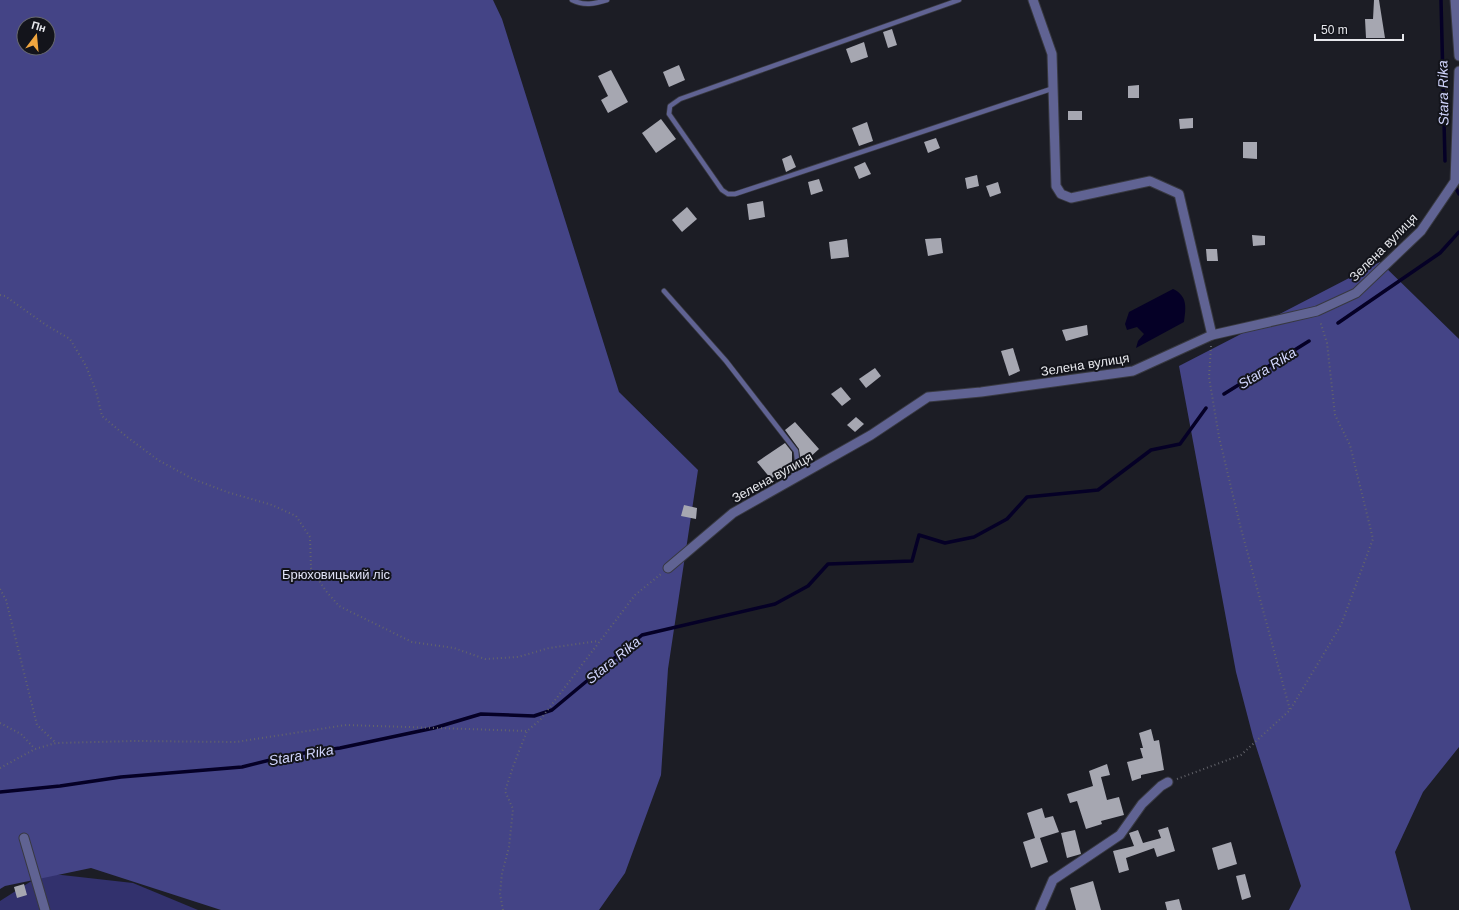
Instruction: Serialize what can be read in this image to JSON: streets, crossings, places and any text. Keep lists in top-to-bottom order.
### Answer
{
  "streets": {
    "street": ["Зелена вулиця"]
  },
  "water": ["Stara Rika"],
  "parks": ["Брюховицький ліс"],
  "scale_bar": "50 m",
  "north": "top"
}
